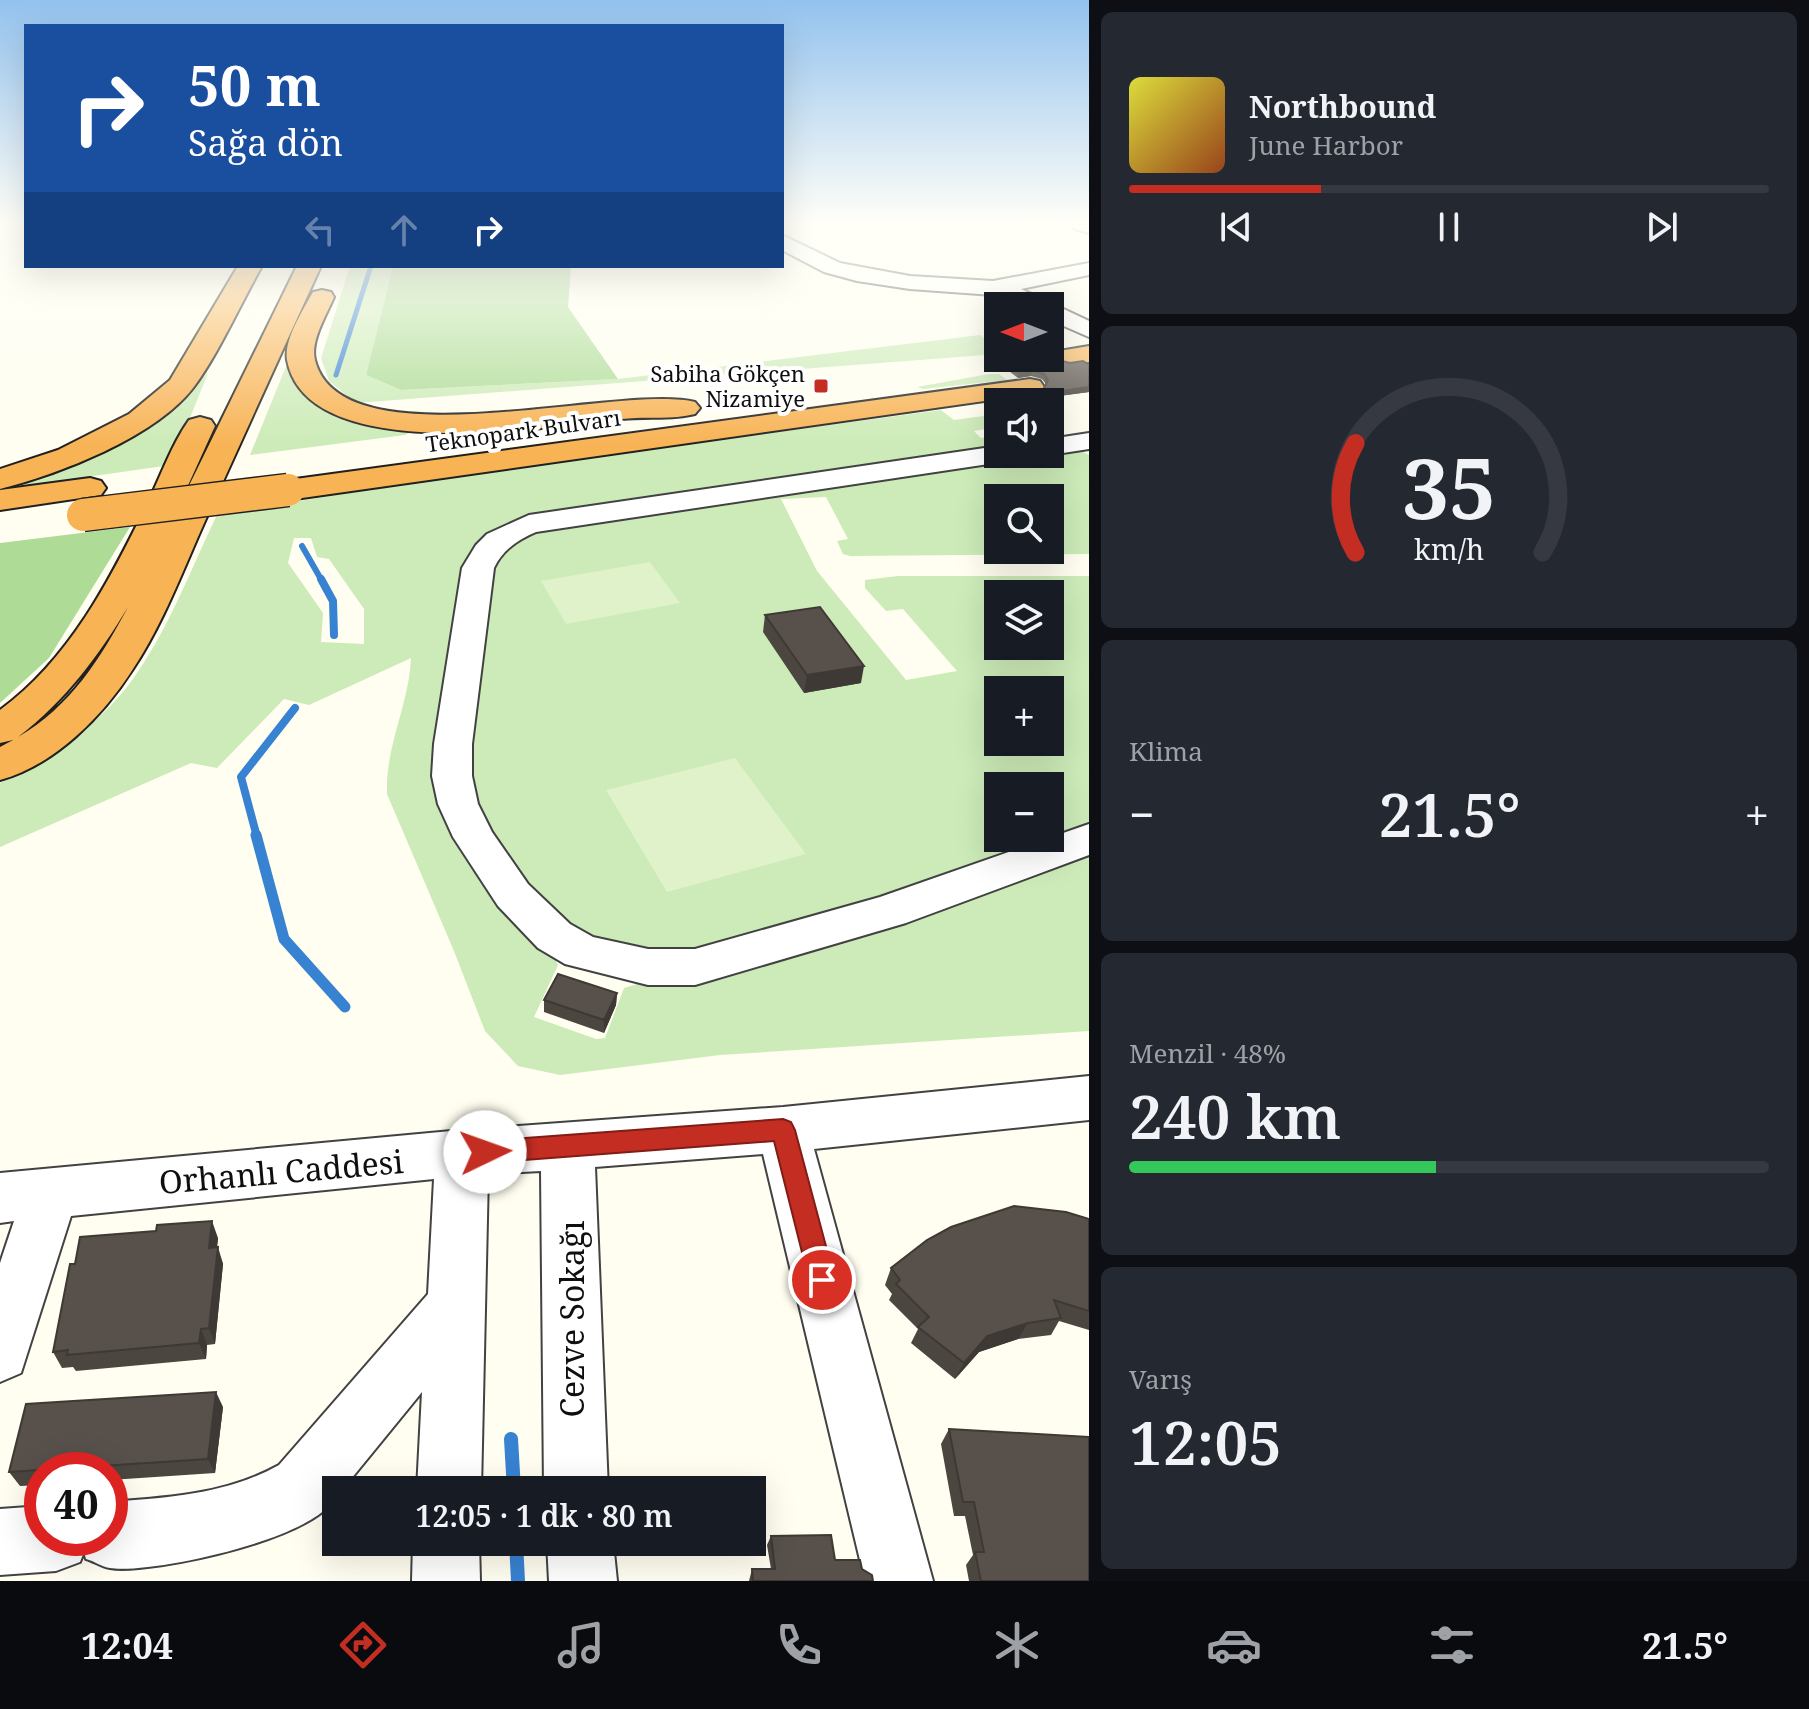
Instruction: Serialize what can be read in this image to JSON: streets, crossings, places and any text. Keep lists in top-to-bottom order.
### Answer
{
  "streets": {
    "highway": ["Teknopark Bulvarı"],
    "street": ["Orhanlı Caddesi", "Cezve Sokağı"]
  },
  "crossings": [
    ["Orhanlı Caddesi", "Cezve Sokağı"]
  ],
  "places": {
    "transit": ["Sabiha Gökçen Nizamiye"]
  },
  "north": "left",
  "page": {
    "turn": ["50 m", "Sağa dön"],
    "song": ["Northbound", "June Harbor"],
    "map_buttons": ["+", "−"],
    "tile": [
      "Klima",
      ["Menzil · 48%", "240 km"],
      ["Varış", "12:05"]
    ],
    "heat": ["−", "21.5°", "+"],
    "limit": "40",
    "trip": "12:05 · 1 dk · 80 m",
    "tabs": ["12:04", "21.5°"],
    "gauge": ["35", "km/h"]
  }
}
